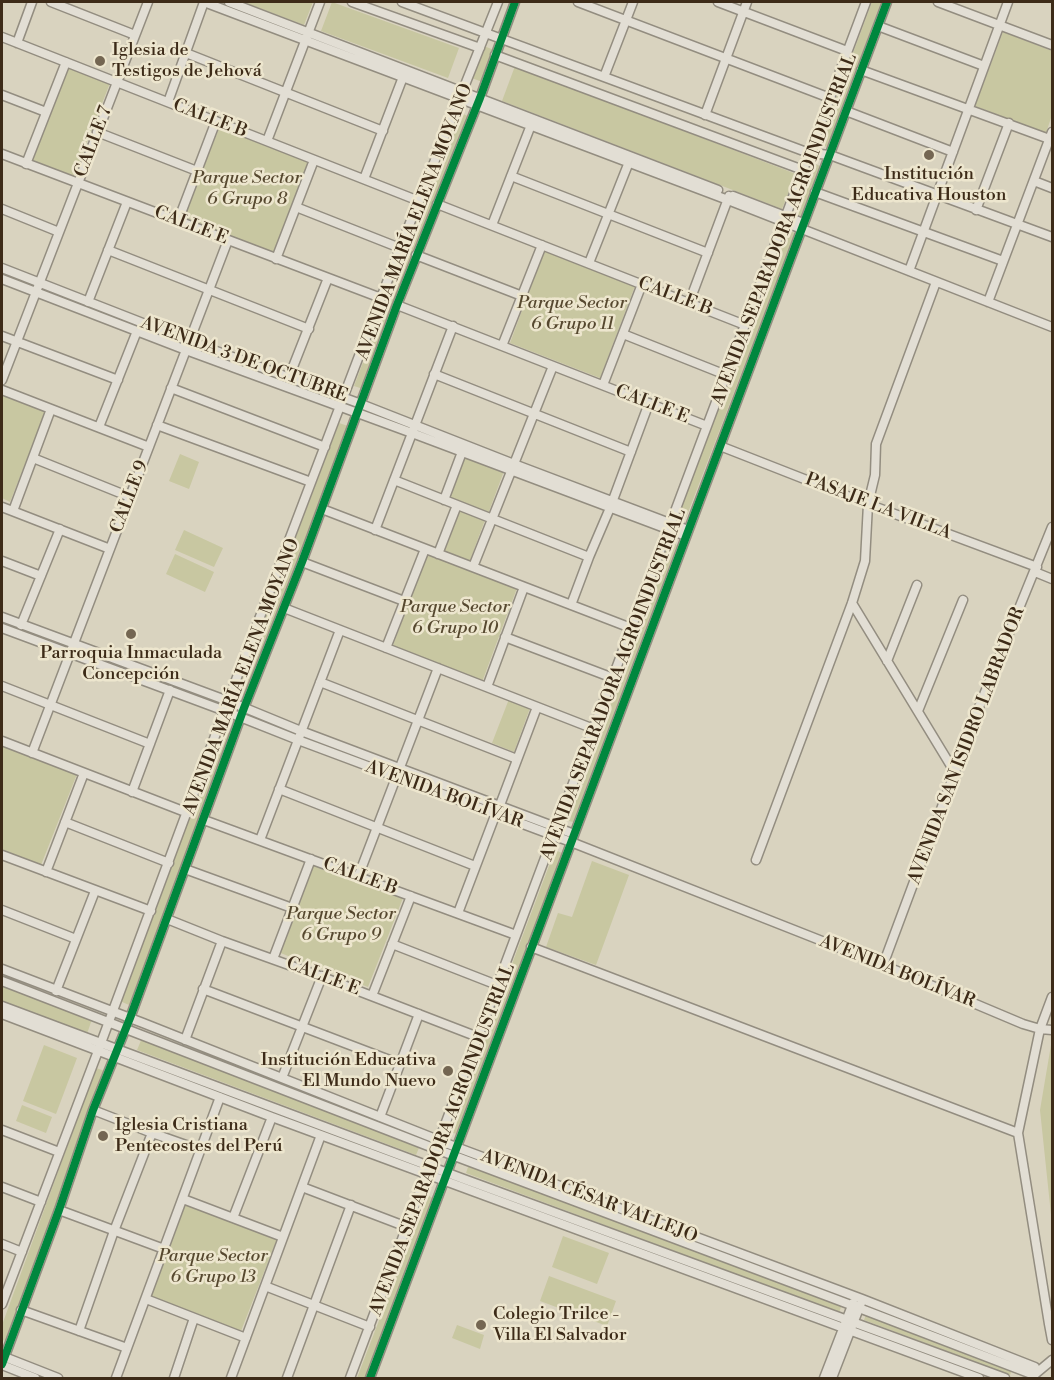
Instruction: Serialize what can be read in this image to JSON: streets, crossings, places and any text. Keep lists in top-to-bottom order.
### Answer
{
  "streets": {
    "street": [
      "CALLE B",
      "CALLE 7",
      "AVENIDA MARÍA ELENA MOYANO",
      "CALLE E",
      "AVENIDA SEPARADORA AGROINDUSTRIAL",
      "AVENIDA 3 DE OCTUBRE",
      "CALLE 9",
      "PASAJE LA VILLA",
      "AVENIDA SAN ISIDRO LABRADOR",
      "AVENIDA BOLÍVAR",
      "AVENIDA CÉSAR VALLEJO"
    ]
  },
  "crossings": [
    ["CALLE B", "CALLE 7"],
    ["CALLE B", "AVENIDA MARÍA ELENA MOYANO"],
    ["CALLE B", "AVENIDA SEPARADORA AGROINDUSTRIAL"],
    ["CALLE 7", "CALLE E"],
    ["CALLE 7", "AVENIDA 3 DE OCTUBRE"],
    ["AVENIDA MARÍA ELENA MOYANO", "CALLE E"],
    ["AVENIDA MARÍA ELENA MOYANO", "AVENIDA 3 DE OCTUBRE"],
    ["AVENIDA MARÍA ELENA MOYANO", "AVENIDA BOLÍVAR"],
    ["AVENIDA MARÍA ELENA MOYANO", "AVENIDA CÉSAR VALLEJO"],
    ["CALLE E", "AVENIDA SEPARADORA AGROINDUSTRIAL"],
    ["AVENIDA SEPARADORA AGROINDUSTRIAL", "AVENIDA 3 DE OCTUBRE"],
    ["AVENIDA SEPARADORA AGROINDUSTRIAL", "PASAJE LA VILLA"],
    ["AVENIDA SEPARADORA AGROINDUSTRIAL", "AVENIDA BOLÍVAR"],
    ["AVENIDA SEPARADORA AGROINDUSTRIAL", "AVENIDA CÉSAR VALLEJO"],
    ["AVENIDA 3 DE OCTUBRE", "CALLE 9"],
    ["CALLE 9", "AVENIDA BOLÍVAR"],
    ["PASAJE LA VILLA", "AVENIDA SAN ISIDRO LABRADOR"],
    ["AVENIDA SAN ISIDRO LABRADOR", "AVENIDA BOLÍVAR"]
  ],
  "parks": [
    "Parque Sector 6 Grupo 8",
    "Parque Sector 6 Grupo 11",
    "Parque Sector 6 Grupo 10",
    "Parque Sector 6 Grupo 9",
    "Parque Sector 6 Grupo 13"
  ],
  "places": [
    "Iglesia de Testigos de Jehová",
    "Institución Educativa Houston",
    "Parroquia Inmaculada Concepción",
    "Institución Educativa El Mundo Nuevo",
    "Iglesia Cristiana Pentecostes del Perú",
    "Colegio Trilce - Villa El Salvador"
  ]
}
